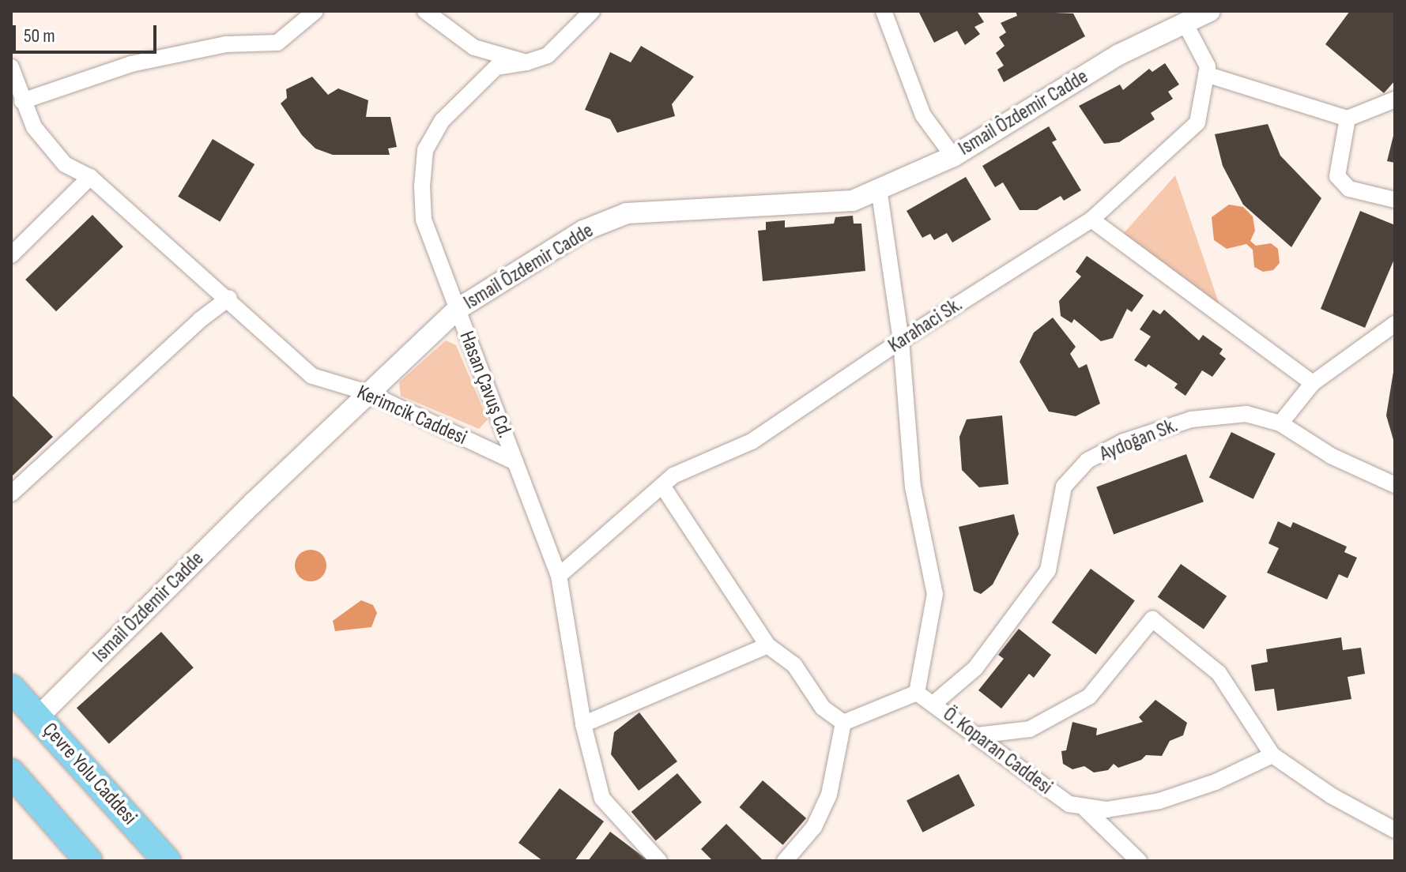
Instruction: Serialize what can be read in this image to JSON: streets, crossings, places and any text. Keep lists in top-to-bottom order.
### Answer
{
  "streets": {
    "highway": ["Çevre Yolu Caddesi"],
    "street": [
      "Ismail Ôzdemir Cadde",
      "Karahaci Sk.",
      "Hasan Çavuş Cd.",
      "Kerimcik Caddesi",
      "Aydoğan Sk.",
      "Ö. Koparan Caddesi"
    ]
  },
  "crossings": [
    ["Ismail Ôzdemir Cadde", "Karahaci Sk."],
    ["Ismail Ôzdemir Cadde", "Hasan Çavuş Cd."],
    ["Ismail Ôzdemir Cadde", "Kerimcik Caddesi"],
    ["Ismail Ôzdemir Cadde", "Çevre Yolu Caddesi"],
    ["Hasan Çavuş Cd.", "Kerimcik Caddesi"],
    ["Aydoğan Sk.", "Ö. Koparan Caddesi"]
  ],
  "scale_bar": "50 m"
}
